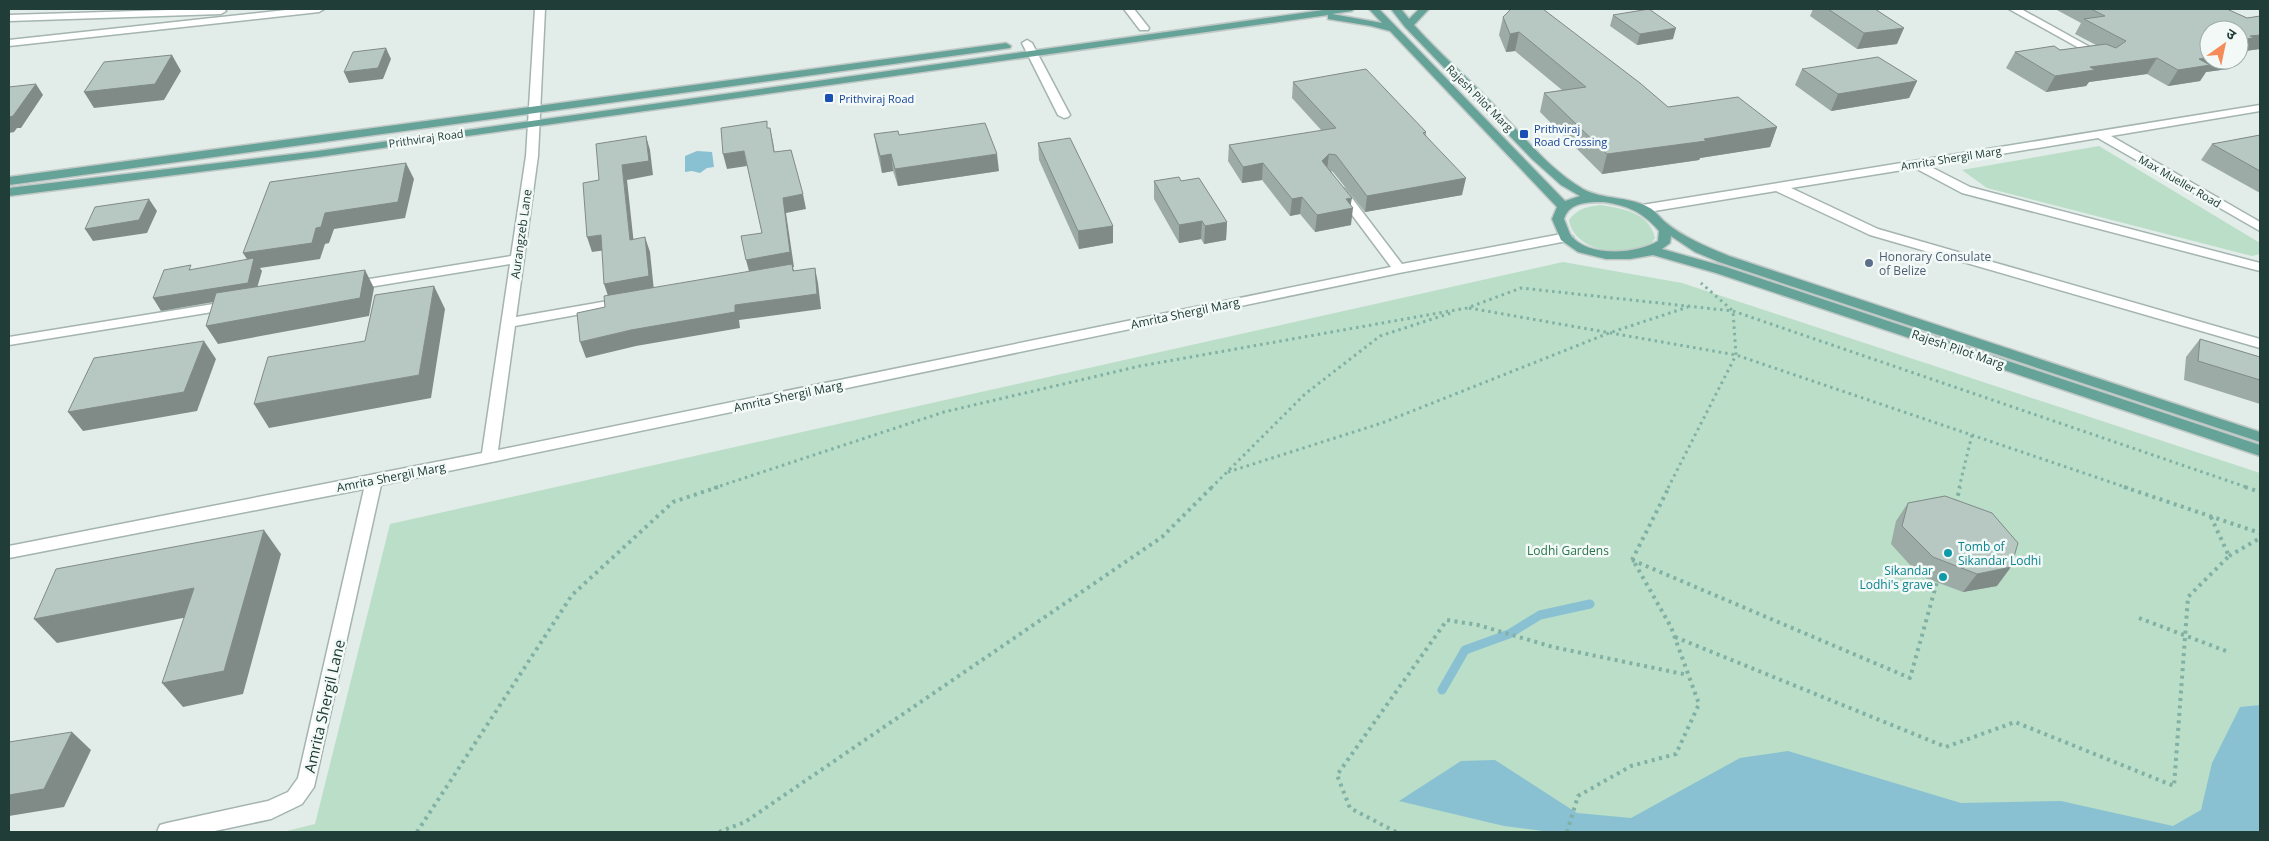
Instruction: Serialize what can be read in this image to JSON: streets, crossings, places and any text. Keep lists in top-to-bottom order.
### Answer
{
  "streets": {
    "main road": ["Rajesh Pilot Marg", "Prithviraj Road"],
    "street": [
      "Amrita Shergil Marg",
      "Max Mueller Road",
      "Aurangzeb Lane",
      "Amrita Shergil Lane"
    ]
  },
  "crossings": [
    ["Rajesh Pilot Marg", "Amrita Shergil Marg"],
    ["Prithviraj Road", "Aurangzeb Lane"],
    ["Amrita Shergil Marg", "Max Mueller Road"],
    ["Amrita Shergil Marg", "Aurangzeb Lane"],
    ["Amrita Shergil Marg", "Amrita Shergil Lane"]
  ],
  "parks": ["Lodhi Gardens"],
  "places": {
    "transit": ["Prithviraj Road", "Prithviraj Road Crossing"],
    "other": ["Honorary Consulate of Belize", "Tomb of Sikandar Lodhi", "Sikandar Lodhi's grave"]
  },
  "north": "top right"
}
